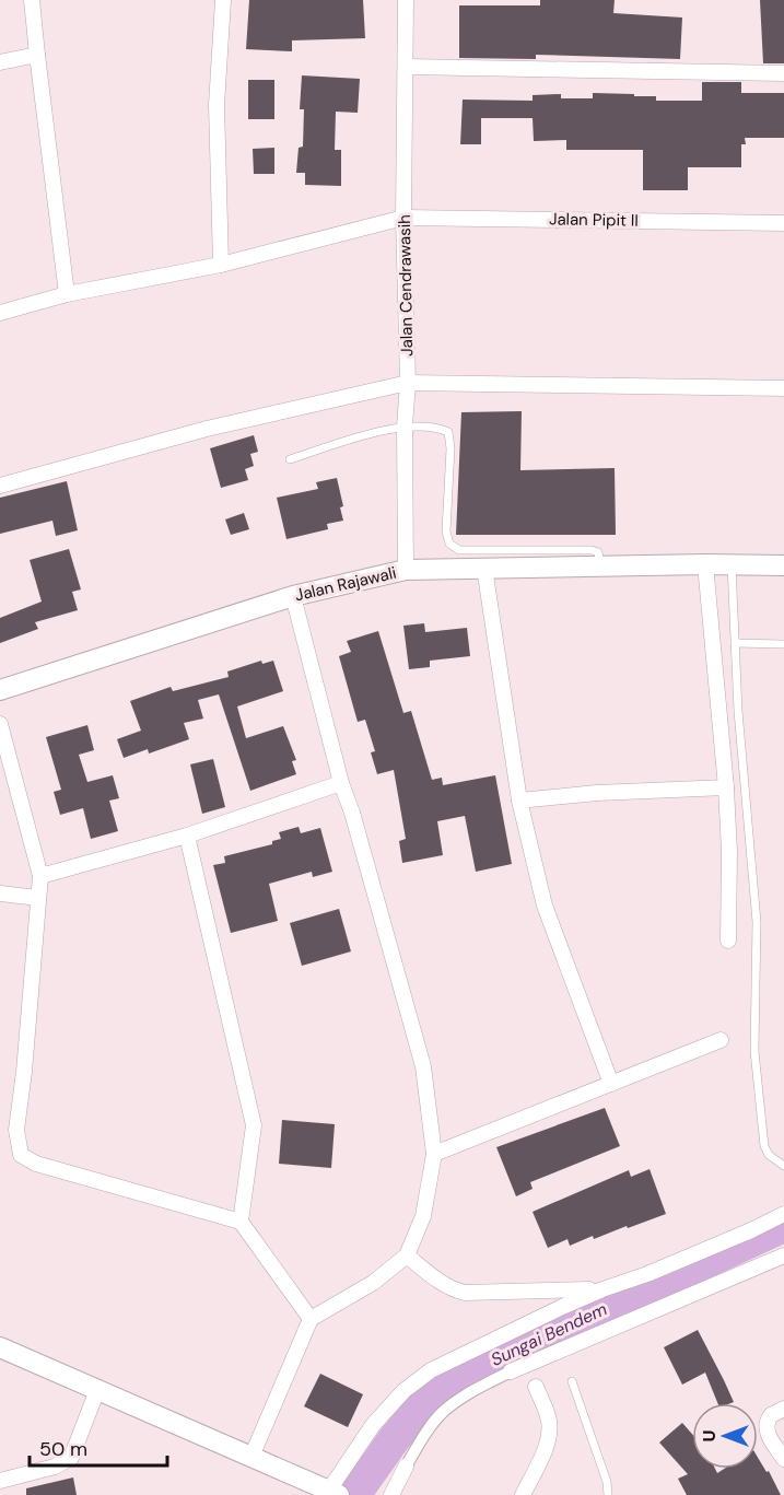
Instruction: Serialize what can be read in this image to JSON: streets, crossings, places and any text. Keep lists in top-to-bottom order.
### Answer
{
  "streets": {
    "street": ["Jalan Pipit II", "Jalan Cendrawasih", "Jalan Rajawali"]
  },
  "crossings": [
    ["Jalan Pipit II", "Jalan Cendrawasih"],
    ["Jalan Cendrawasih", "Jalan Rajawali"]
  ],
  "water": ["Sungai Bendem"],
  "scale_bar": "50 m",
  "north": "left"
}
